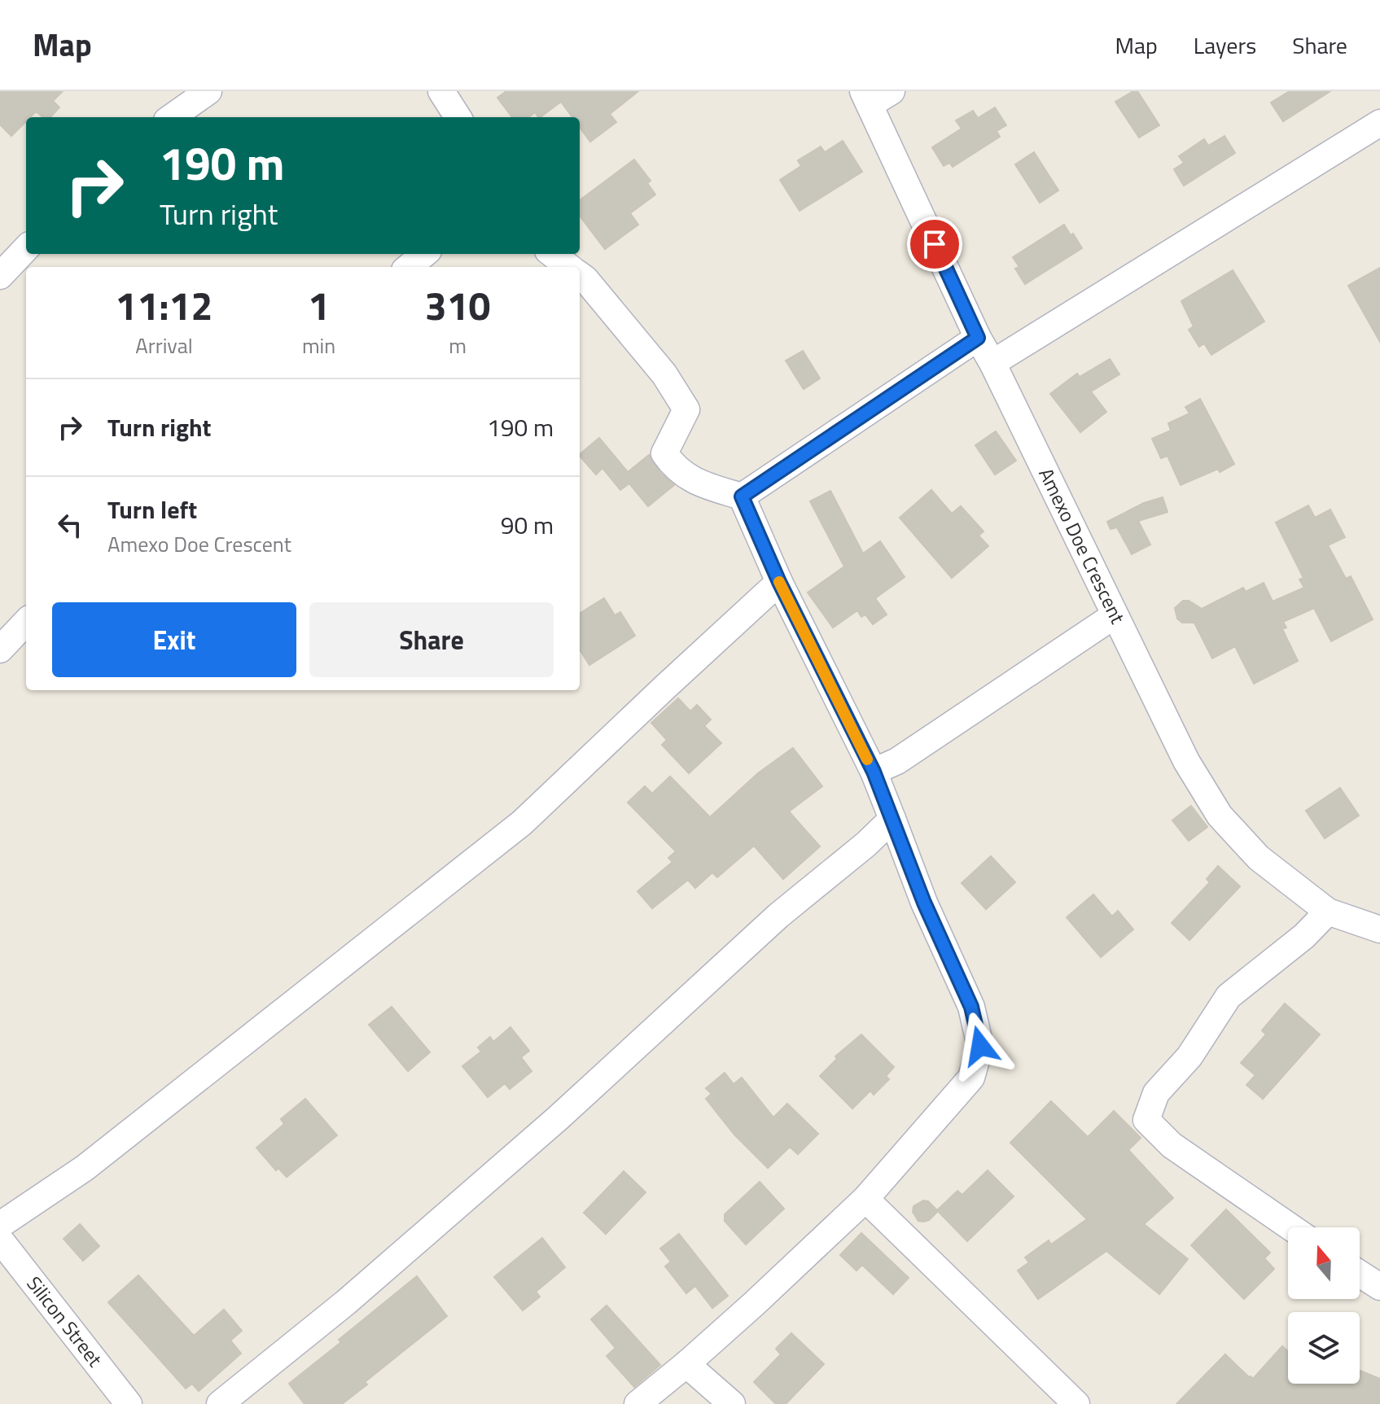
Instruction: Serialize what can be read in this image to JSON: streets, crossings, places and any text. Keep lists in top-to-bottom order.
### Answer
{
  "streets": {
    "street": ["Amexo Doe Crescent", "Silicon Street"]
  },
  "north": "top",
  "page": {
    "header": "Map",
    "nav": ["Map", "Layers", "Share"],
    "turn": ["190 m", "Turn right"],
    "eta": [
      "11:12",
      "Arrival",
      "1",
      "min",
      "310",
      "m"
    ],
    "list": [
      {
        "name": "Turn right",
        "value": "190 m"
      },
      {
        "name": "Turn left",
        "note": "Amexo Doe Crescent",
        "value": "90 m"
      }
    ],
    "buttons": ["Exit", "Share"]
  }
}
